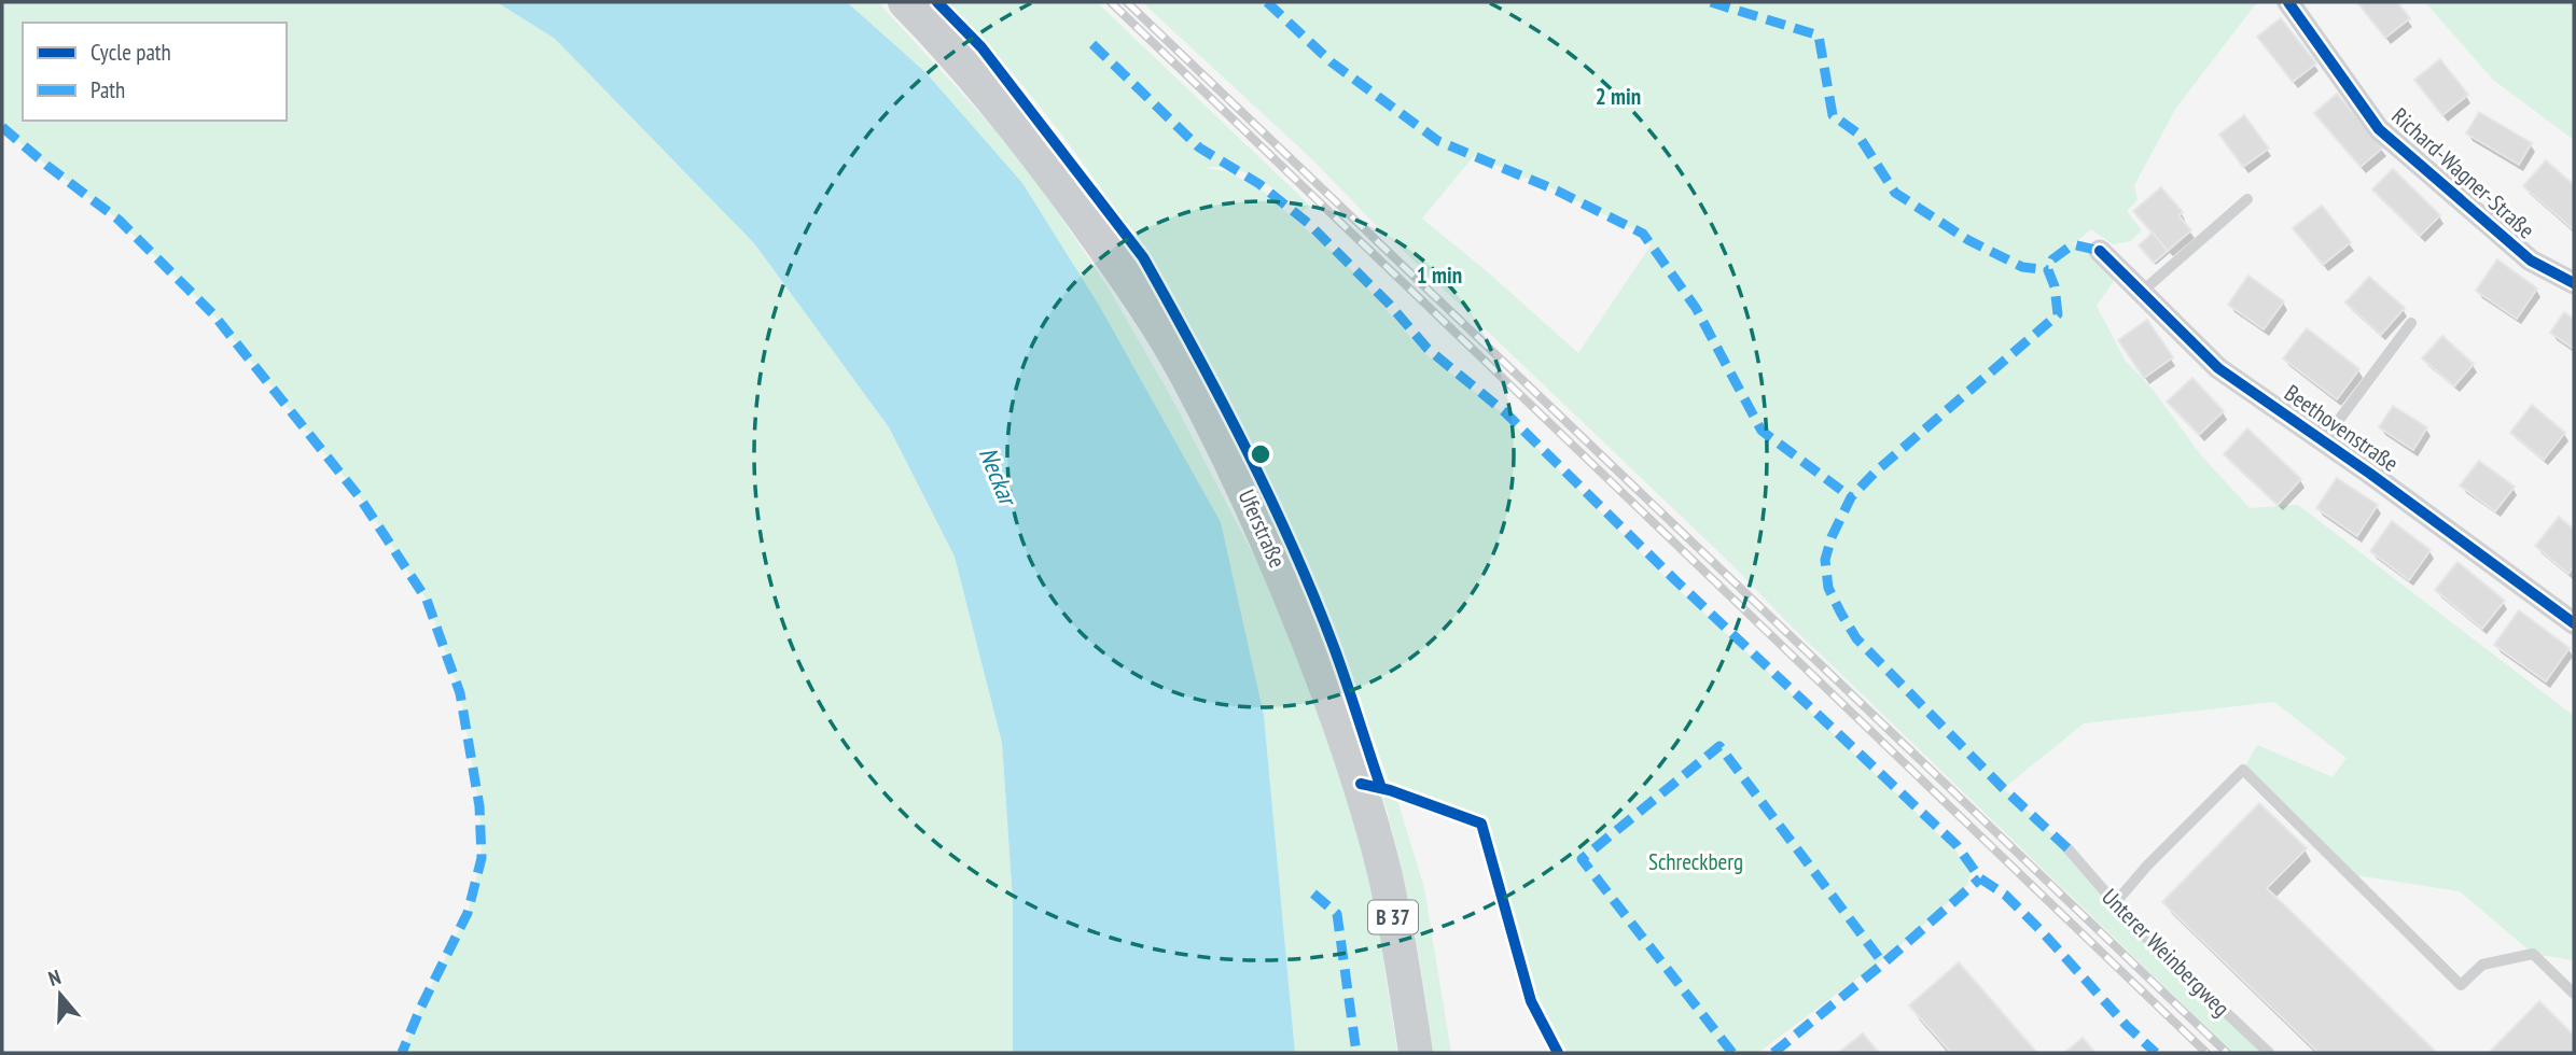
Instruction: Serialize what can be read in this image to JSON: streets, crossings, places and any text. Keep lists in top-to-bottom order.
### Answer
{
  "streets": {
    "main road": ["Uferstraße", "B 37"],
    "street": ["Richard-Wagner-Straße", "Beethovenstraße"],
    "lane": ["Unterer Weinbergweg"]
  },
  "water": ["Neckar"],
  "parks": ["Schreckberg"],
  "legend": ["Cycle path", "Path"],
  "north": "top",
  "rings": ["2 min", "1 min"]
}
